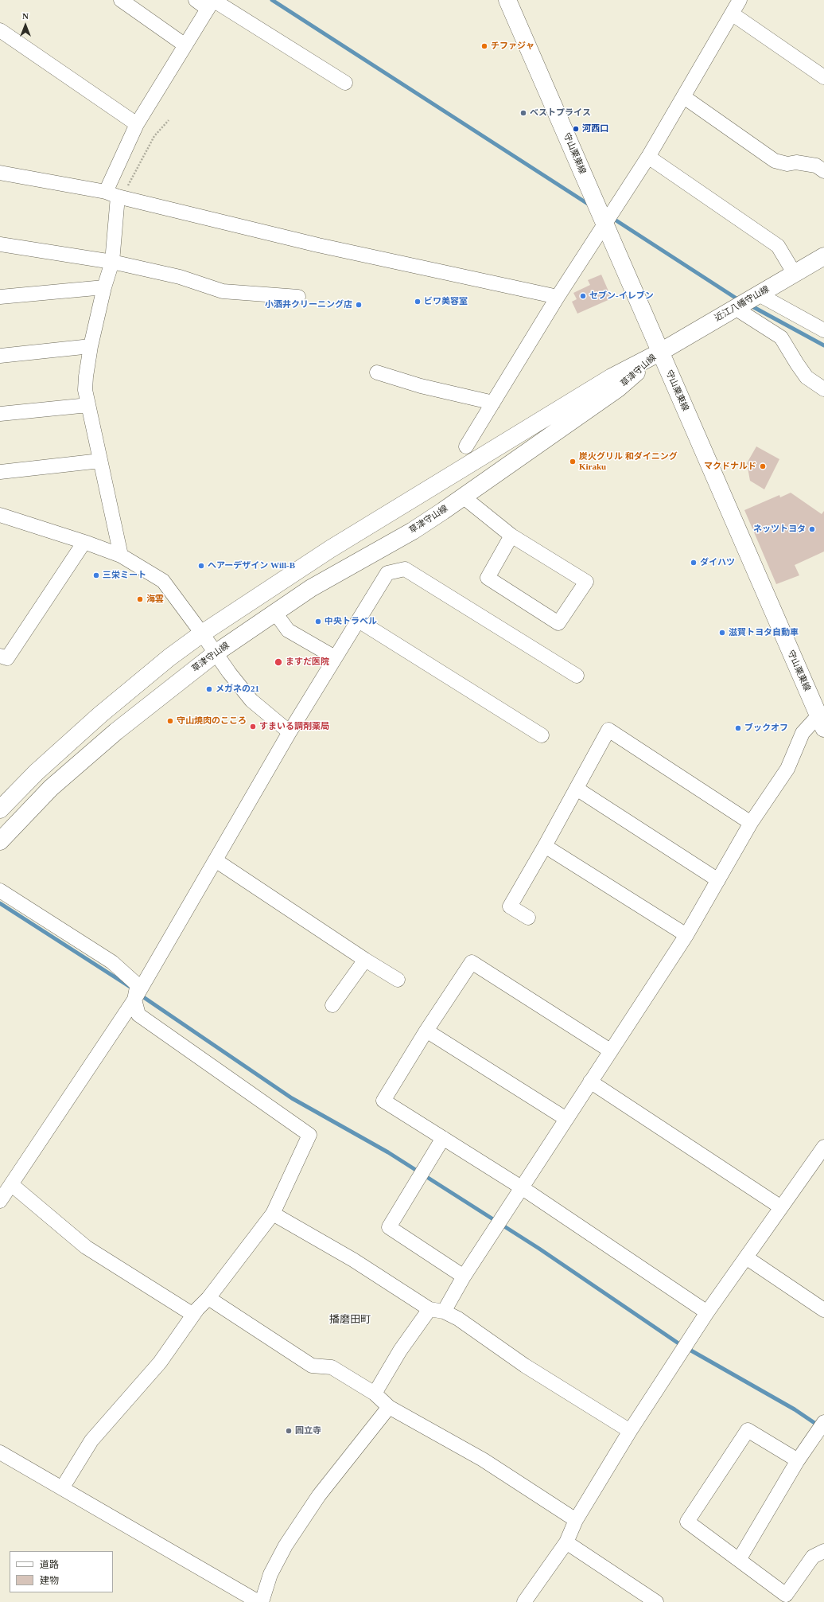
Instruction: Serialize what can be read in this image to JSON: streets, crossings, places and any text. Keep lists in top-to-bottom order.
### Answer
{
  "streets": {
    "main road": ["守山栗東線", "近江八幡守山線", "草津守山線"]
  },
  "crossings": [
    ["守山栗東線", "近江八幡守山線"],
    ["守山栗東線", "草津守山線"],
    ["近江八幡守山線", "草津守山線"]
  ],
  "districts": ["播磨田町"],
  "places": [
    "チファジャ",
    "ベストプライス",
    "河西口",
    "セブン-イレブン",
    "ビワ美容室",
    "小酒井クリーニング店",
    "炭火グリル 和ダイニング Kiraku",
    "マクドナルド",
    "ネッツトヨタ",
    "ダイハツ",
    "ヘアーデザイン Will-B",
    "三栄ミート",
    "海雲",
    "中央トラベル",
    "滋賀トヨタ自動車",
    "ますだ医院",
    "メガネの21",
    "守山焼肉のこころ",
    "すまいる調剤薬局",
    "ブックオフ",
    "圓立寺"
  ],
  "legend": ["道路", "建物"],
  "north": "top"
}
